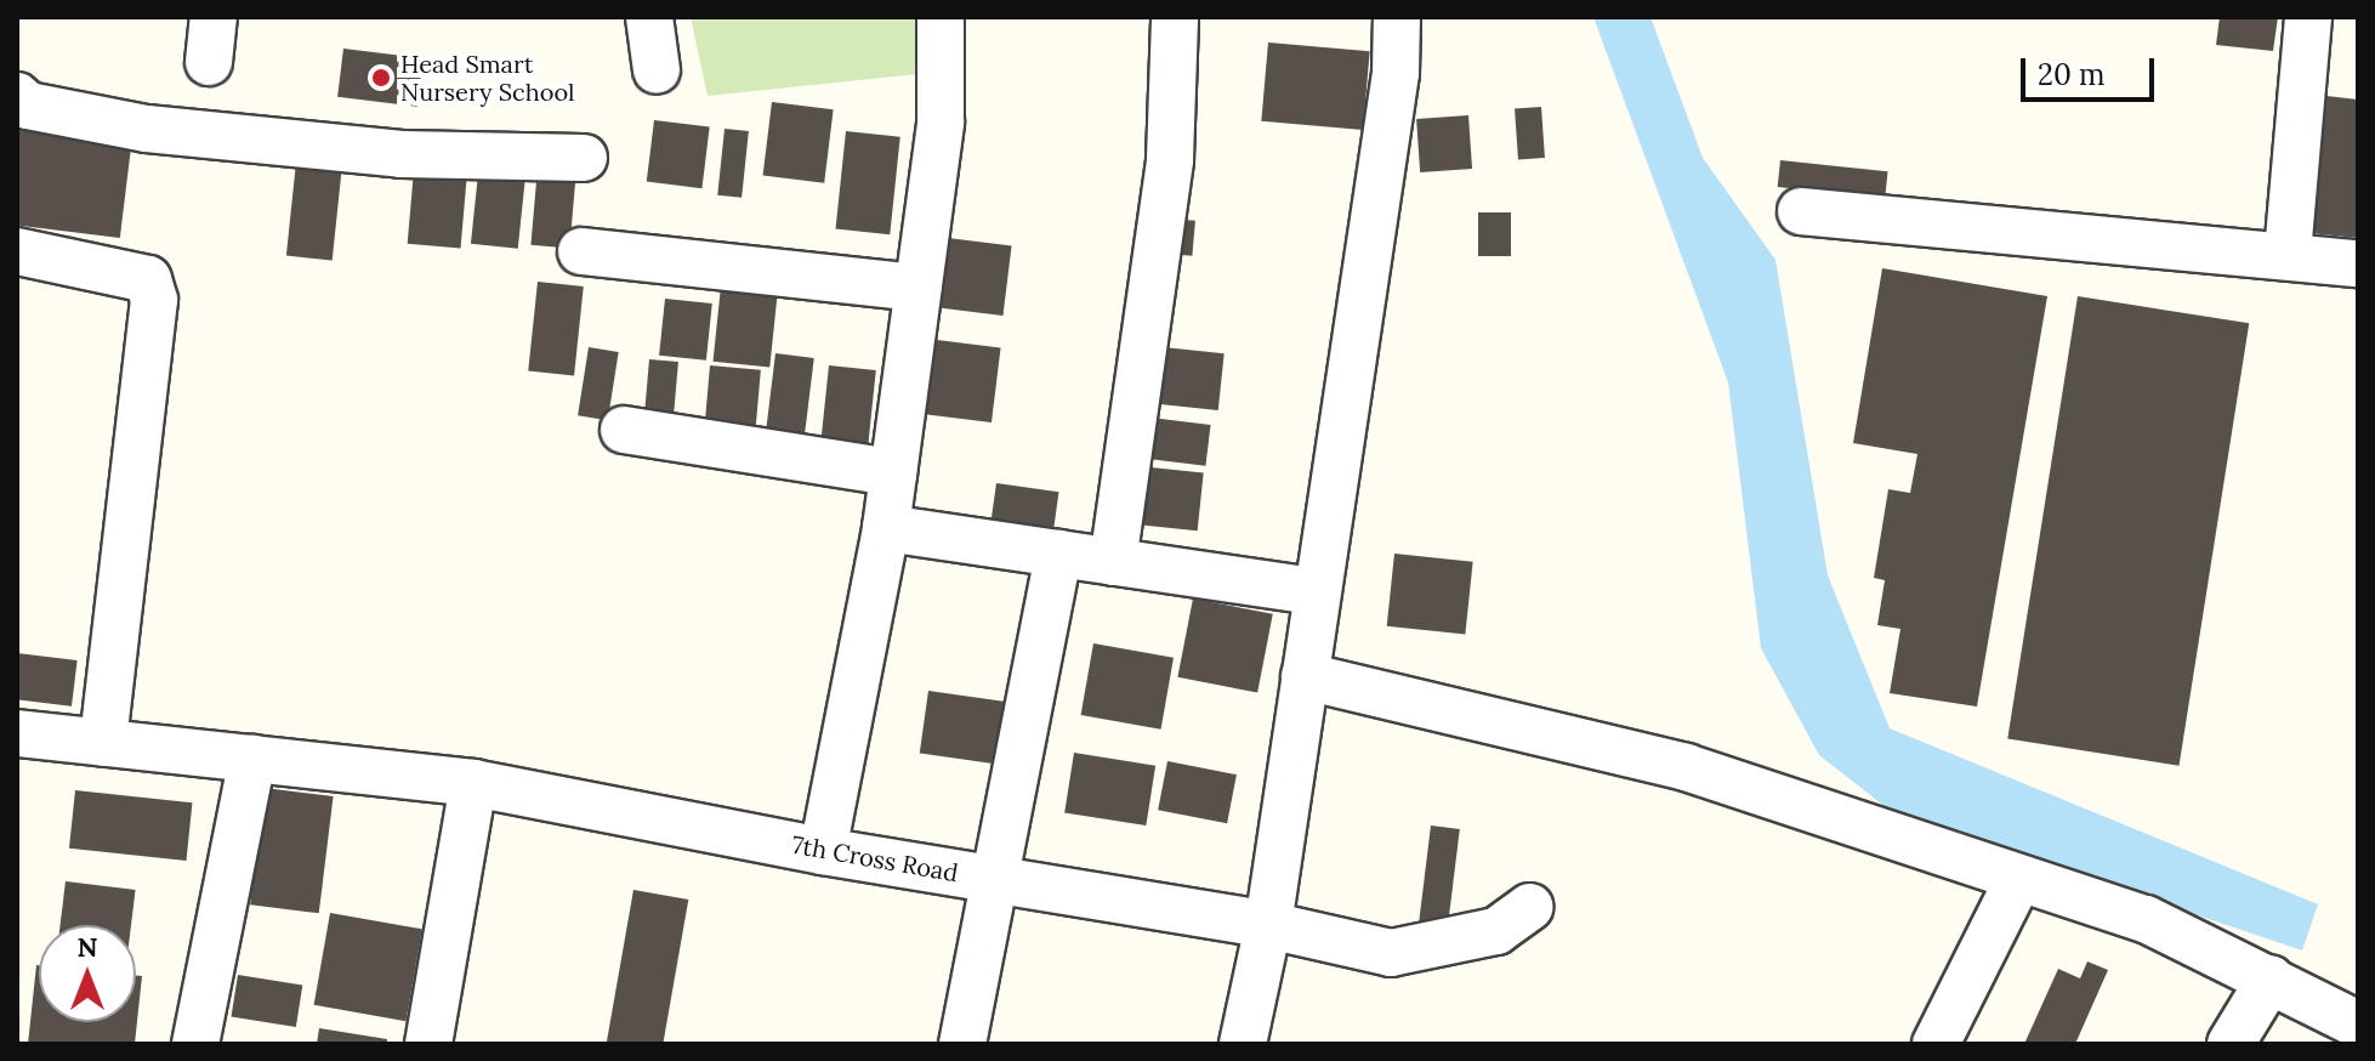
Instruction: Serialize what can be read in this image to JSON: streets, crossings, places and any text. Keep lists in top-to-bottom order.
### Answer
{
  "streets": {
    "street": ["7th Cross Road"]
  },
  "places": ["Head Smart Nursery School"],
  "scale_bar": "20 m",
  "north": "top"
}
